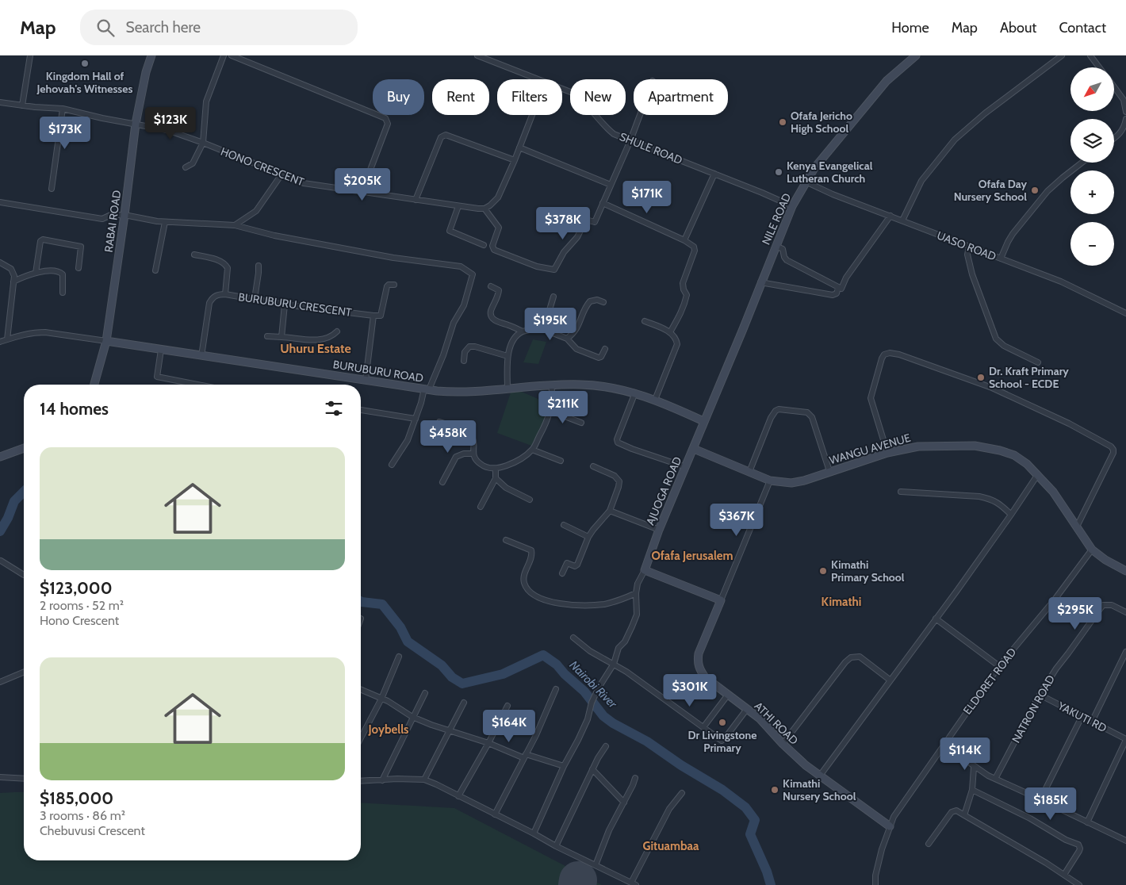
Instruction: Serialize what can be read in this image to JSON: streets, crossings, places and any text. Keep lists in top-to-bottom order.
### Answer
{
  "streets": {
    "street": [
      "SHULE ROAD",
      "HONO CRESCENT",
      "NILE ROAD",
      "RABAI ROAD",
      "UASO ROAD",
      "BURUBURU CRESCENT",
      "BURUBURU ROAD",
      "WANGU AVENUE",
      "AJUOGA ROAD",
      "ELDORET ROAD",
      "NATRON ROAD",
      "YAKUTI RD",
      "ATHI ROAD"
    ]
  },
  "crossings": [
    ["SHULE ROAD", "NILE ROAD"],
    ["HONO CRESCENT", "RABAI ROAD"],
    ["NILE ROAD", "UASO ROAD"],
    ["NILE ROAD", "BURUBURU ROAD"],
    ["NILE ROAD", "AJUOGA ROAD"],
    ["RABAI ROAD", "BURUBURU ROAD"],
    ["BURUBURU CRESCENT", "BURUBURU ROAD"],
    ["BURUBURU ROAD", "AJUOGA ROAD"],
    ["WANGU AVENUE", "AJUOGA ROAD"],
    ["WANGU AVENUE", "ELDORET ROAD"],
    ["WANGU AVENUE", "ATHI ROAD"],
    ["ELDORET ROAD", "ATHI ROAD"],
    ["NATRON ROAD", "YAKUTI RD"]
  ],
  "districts": [
    "Uhuru Estate",
    "Ofafa Jerusalem",
    "Kimathi",
    "Joybells",
    "Gituambaa"
  ],
  "water": ["Nairobi River"],
  "places": [
    "Kingdom Hall of Jehovah's Witnesses",
    "Ofafa Jericho High School",
    "Kenya Evangelical Lutheran Church",
    "Ofafa Day Nursery School",
    "Dr. Kraft Primary School - ECDE",
    "Kimathi Primary School",
    "Dr Livingstone Primary",
    "Kimathi Nursery School"
  ],
  "north": "bottom left",
  "page": {
    "header": "Map",
    "search": "Search here",
    "nav": [
      "Home",
      "Map",
      "About",
      "Contact"
    ],
    "map_buttons": ["+", "−"],
    "chip": [
      "Buy",
      "Rent",
      "Filters",
      "New",
      "Apartment"
    ],
    "price": [
      "$123K",
      "$173K",
      "$205K",
      "$171K",
      "$378K",
      "$195K",
      "$211K",
      "$458K",
      "$367K",
      "$295K",
      "$301K",
      "$164K",
      "$114K",
      "$185K"
    ],
    "heading": "14 homes",
    "list": [
      {
        "name": "$123,000",
        "note": "2 rooms · 52 m² · Hono Crescent"
      },
      {
        "name": "$185,000",
        "note": "3 rooms · 86 m² · Chebuvusi Crescent"
      }
    ]
  }
}
